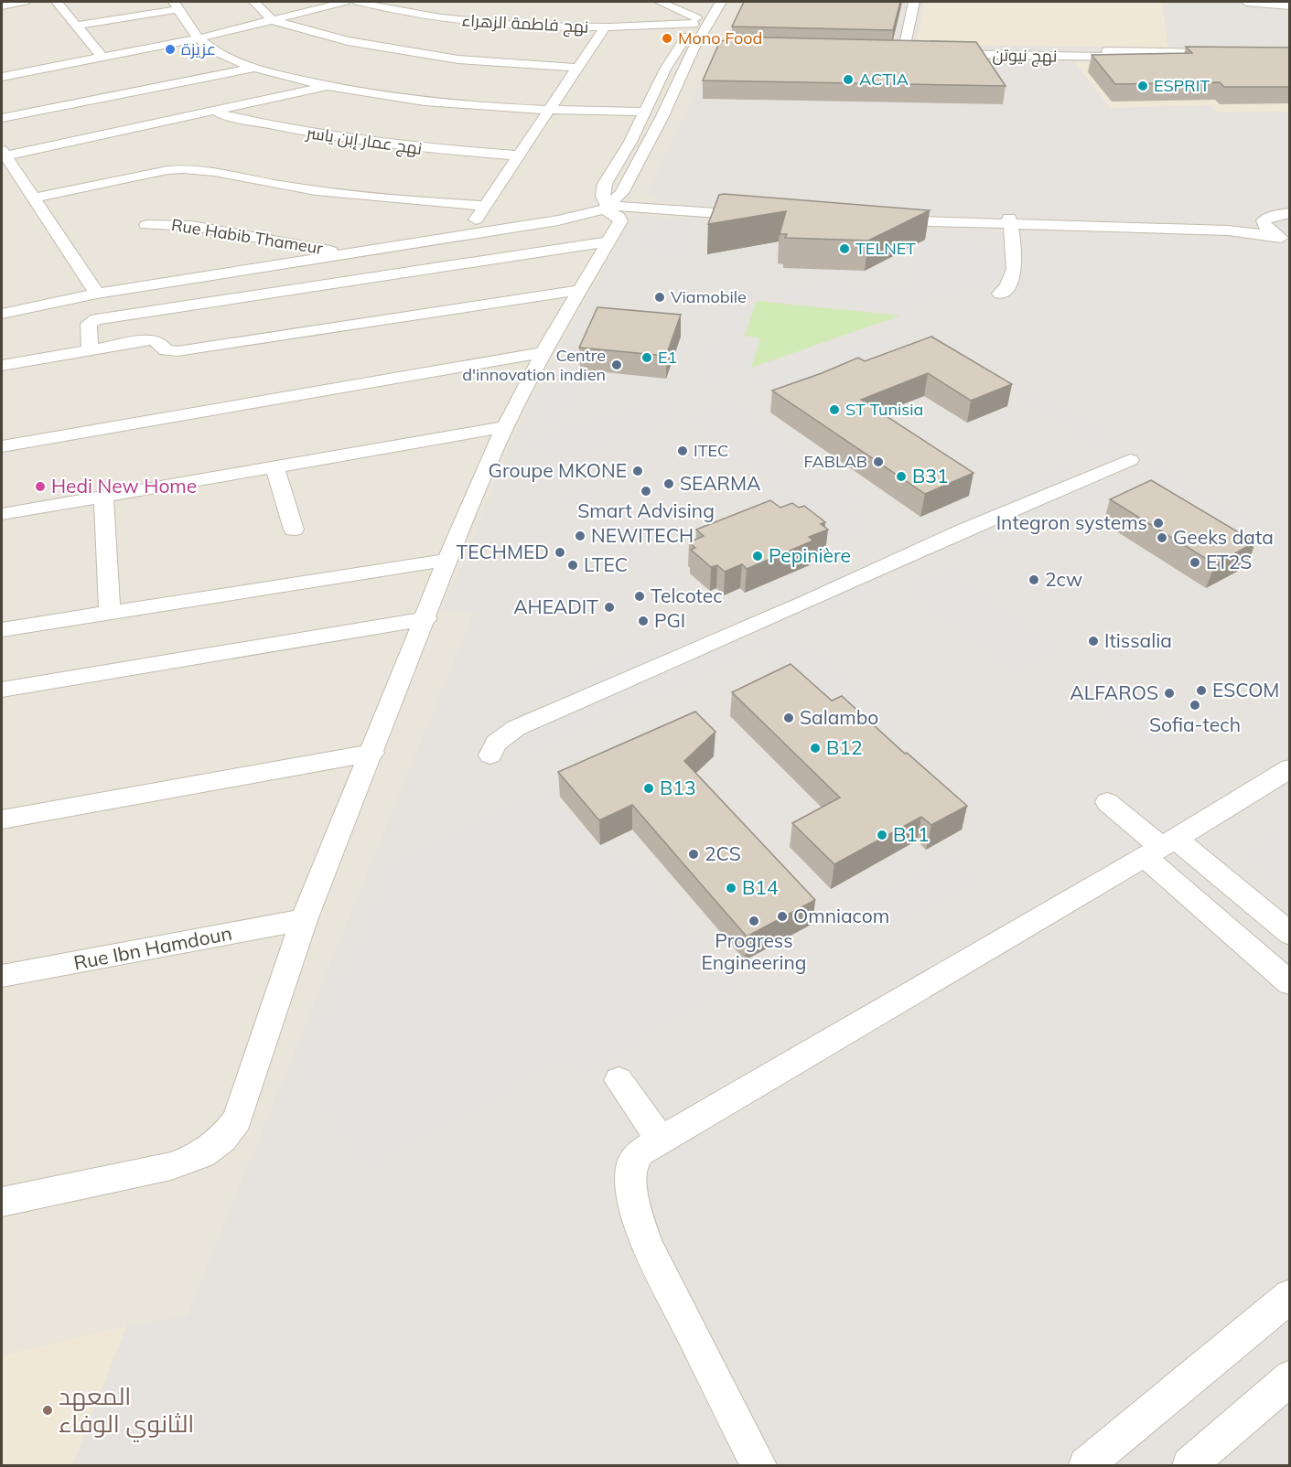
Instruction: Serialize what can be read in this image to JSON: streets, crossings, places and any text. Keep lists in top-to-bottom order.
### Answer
{
  "streets": {
    "street": [
      "نهج فاطمة الزهراء",
      "نهج نيوتن",
      "نهج عمار إبن ياسر",
      "Rue Habib Thameur",
      "Rue Ibn Hamdoun"
    ]
  },
  "places": [
    "Mono Food",
    "عزيزة",
    "ACTIA",
    "ESPRIT",
    "TELNET",
    "Viamobile",
    "E1",
    "Centre d'innovation indien",
    "ST Tunisia",
    "ITEC",
    "FABLAB",
    "Groupe MKONE",
    "B31",
    "SEARMA",
    "Hedi New Home",
    "Smart Advising",
    "Integron systems",
    "NEWITECH",
    "Geeks data",
    "TECHMED",
    "Pepinière",
    "ET2S",
    "LTEC",
    "2cw",
    "Telcotec",
    "AHEADIT",
    "PGI",
    "Itissalia",
    "ESCOM",
    "ALFAROS",
    "Sofia-tech",
    "Salambo",
    "B12",
    "B13",
    "B11",
    "2CS",
    "B14",
    "Omniacom",
    "Progress Engineering",
    "المعهد الثانوي الوفاء"
  ]
}
